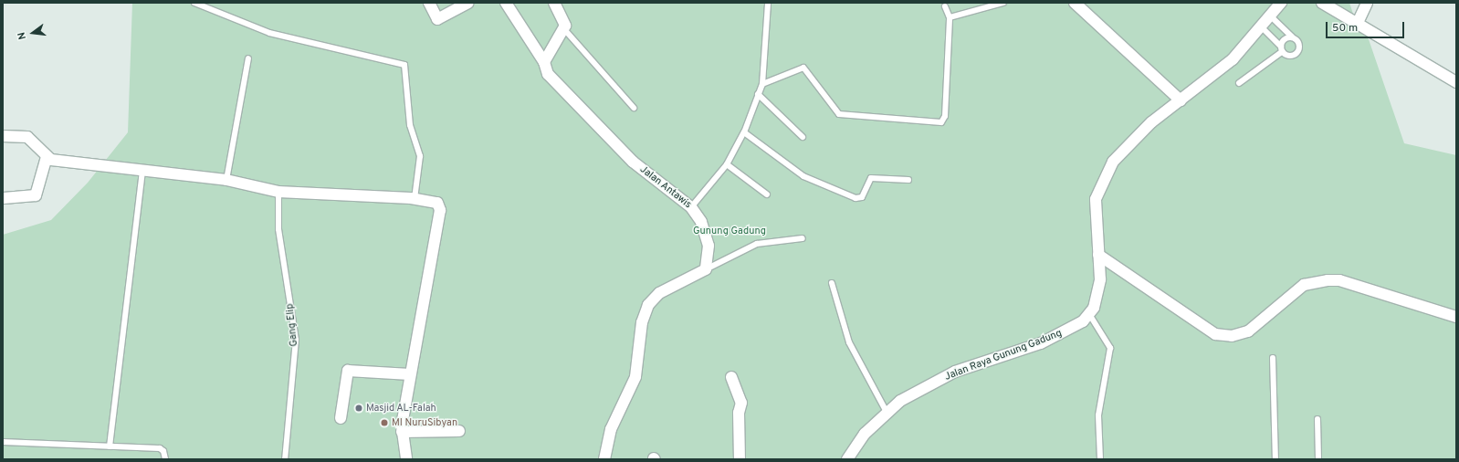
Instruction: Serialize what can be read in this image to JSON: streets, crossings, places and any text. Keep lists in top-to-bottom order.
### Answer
{
  "streets": {
    "street": ["Jalan Antawis", "Jalan Raya Gunung Gadung"],
    "lane": ["Gang Elip"]
  },
  "parks": ["Gunung Gadung"],
  "places": ["Masjid AL-Falah", "MI NuruSibyan"],
  "scale_bar": "50 m",
  "north": "left"
}
